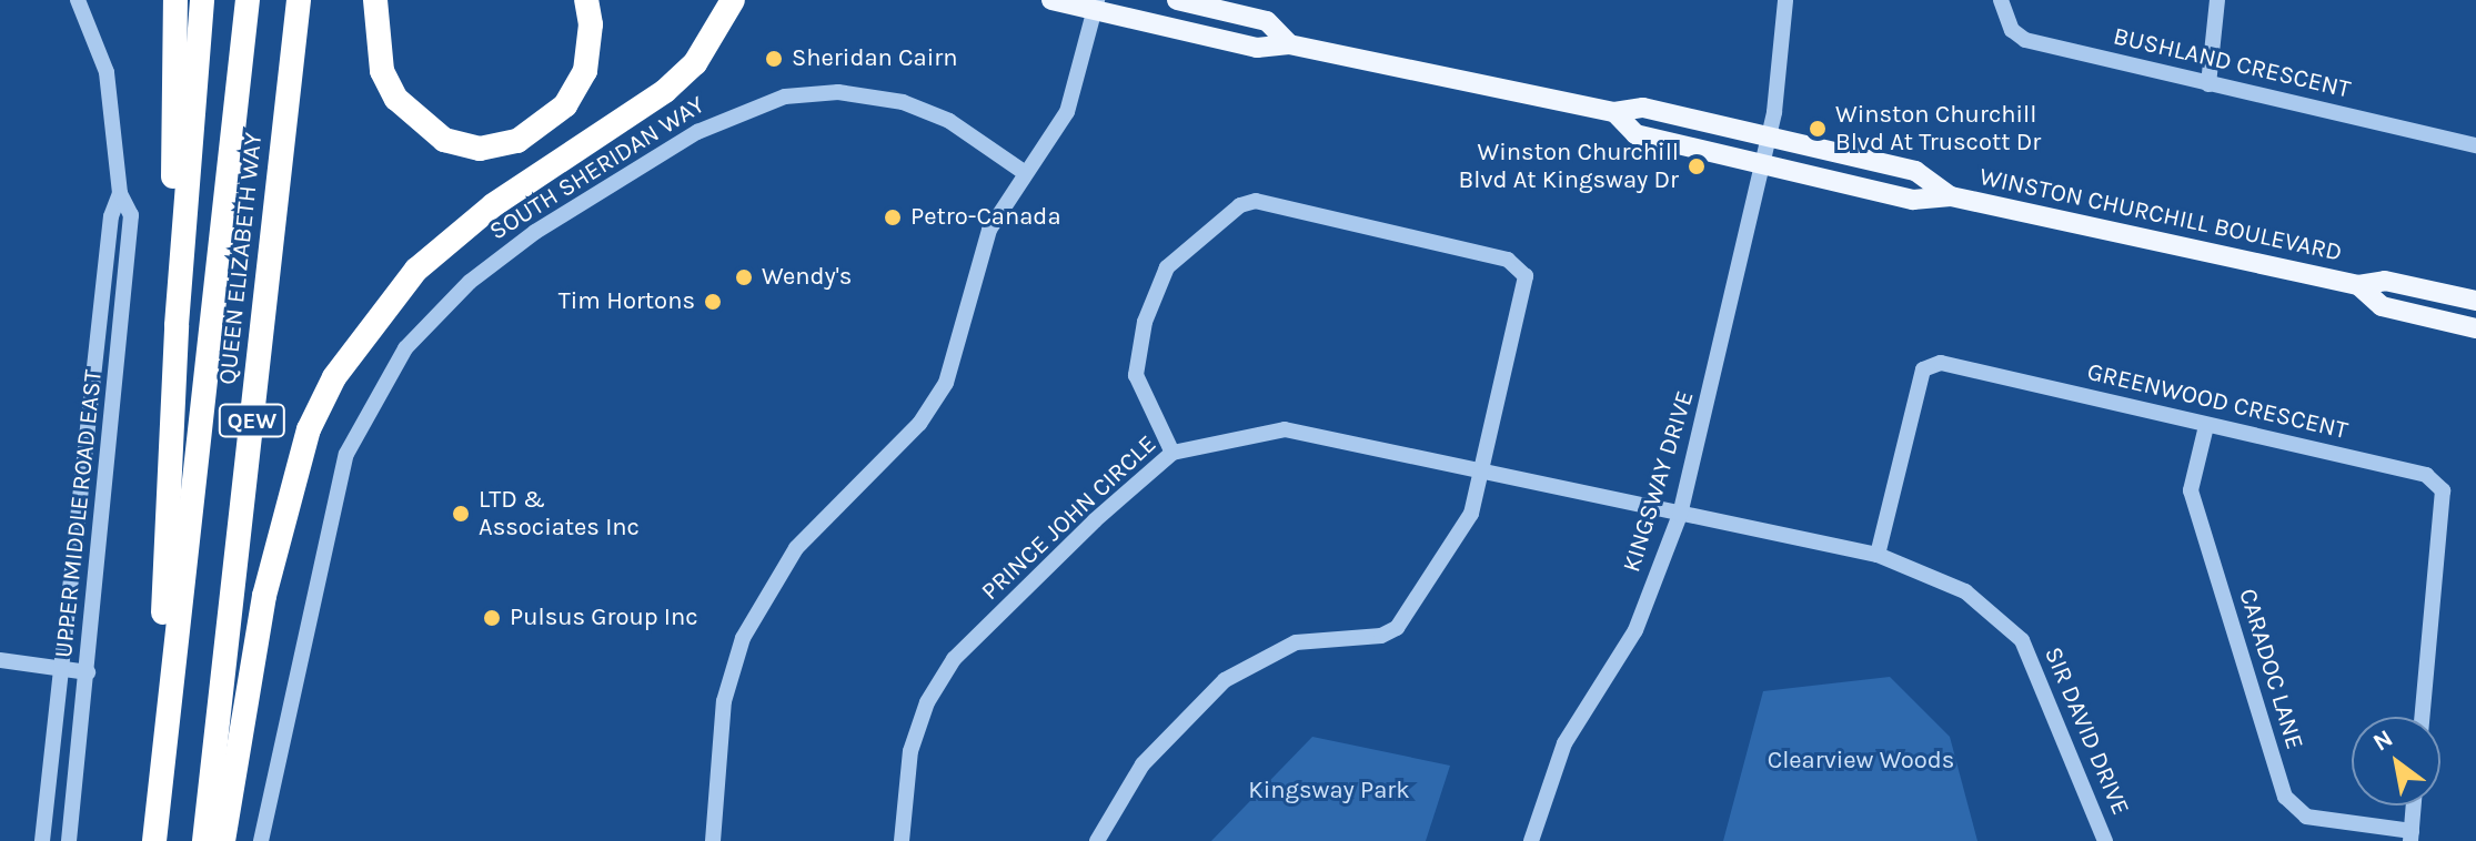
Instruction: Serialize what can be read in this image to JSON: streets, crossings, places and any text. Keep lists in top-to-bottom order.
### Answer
{
  "streets": {
    "highway": ["QUEEN ELIZABETH WAY", "QEW"],
    "main road": ["WINSTON CHURCHILL BOULEVARD"],
    "street": [
      "BUSHLAND CRESCENT",
      "SOUTH SHERIDAN WAY",
      "GREENWOOD CRESCENT",
      "KINGSWAY DRIVE",
      "UPPER MIDDLE ROAD EAST",
      "PRINCE JOHN CIRCLE",
      "CARADOC LANE",
      "SIR DAVID DRIVE"
    ]
  },
  "crossings": [
    ["WINSTON CHURCHILL BOULEVARD", "KINGSWAY DRIVE"],
    ["GREENWOOD CRESCENT", "CARADOC LANE"],
    ["GREENWOOD CRESCENT", "SIR DAVID DRIVE"],
    ["KINGSWAY DRIVE", "PRINCE JOHN CIRCLE"],
    ["KINGSWAY DRIVE", "SIR DAVID DRIVE"],
    ["PRINCE JOHN CIRCLE", "SIR DAVID DRIVE"]
  ],
  "parks": ["Clearview Woods", "Kingsway Park"],
  "places": [
    "Sheridan Cairn",
    "Winston Churchill Blvd At Truscott Dr",
    "Winston Churchill Blvd At Kingsway Dr",
    "Petro-Canada",
    "Wendy's",
    "Tim Hortons",
    "LTD & Associates Inc",
    "Pulsus Group Inc"
  ],
  "north": "top left"
}
